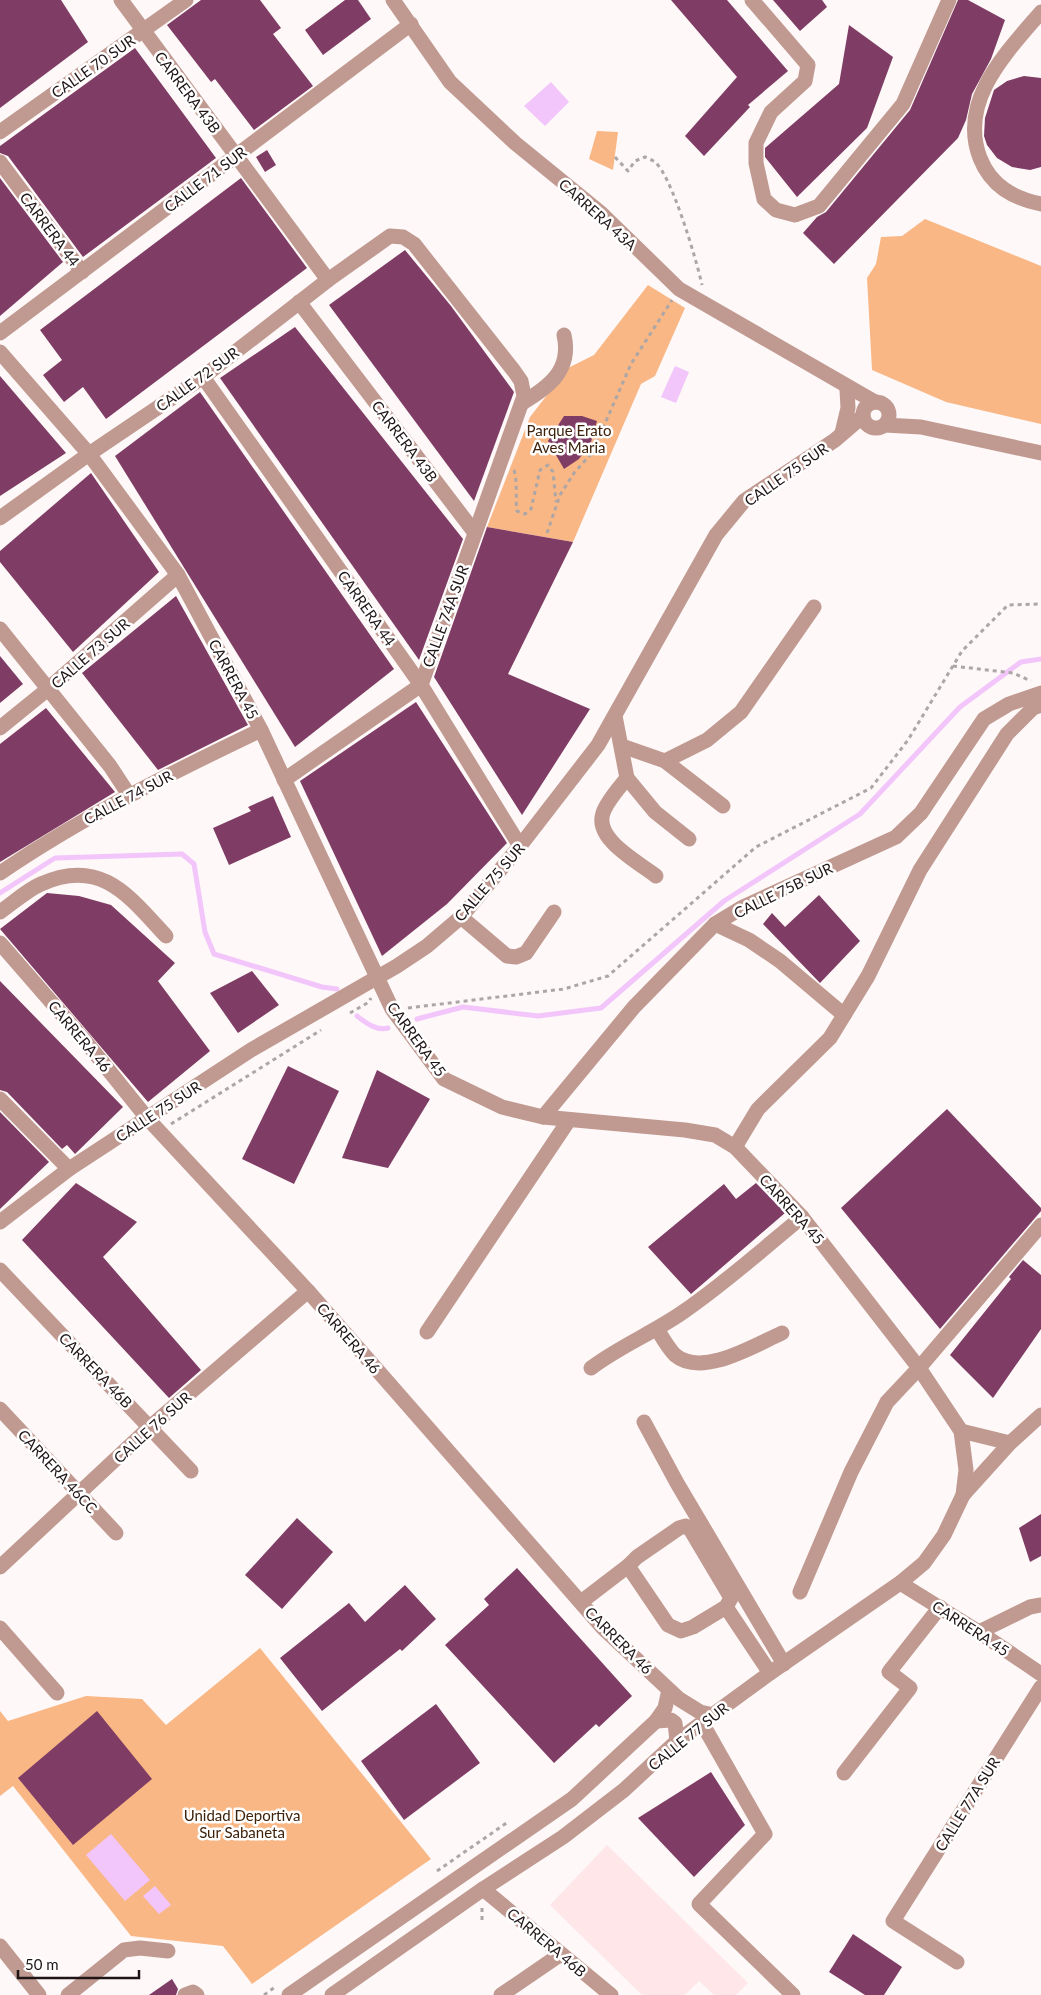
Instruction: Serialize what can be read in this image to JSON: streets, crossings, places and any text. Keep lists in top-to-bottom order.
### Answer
{
  "streets": {
    "street": [
      "CALLE 70 SUR",
      "CARRERA 43B",
      "CALLE 71 SUR",
      "CARRERA 43A",
      "CARRERA 44",
      "CALLE 72 SUR",
      "CALLE 75 SUR",
      "CALLE 74A SUR",
      "CALLE 73 SUR",
      "CARRERA 45",
      "CALLE 74 SUR",
      "CALLE 75B SUR",
      "CARRERA 46",
      "CARRERA 46B",
      "CALLE 76 SUR",
      "CARRERA 46CC",
      "CALLE 77 SUR",
      "CALLE 77A SUR"
    ]
  },
  "crossings": [
    ["CALLE 70 SUR", "CARRERA 43B"],
    ["CARRERA 43B", "CALLE 71 SUR"],
    ["CARRERA 43B", "CALLE 72 SUR"],
    ["CARRERA 43B", "CALLE 74A SUR"],
    ["CALLE 71 SUR", "CARRERA 43A"],
    ["CALLE 71 SUR", "CARRERA 44"],
    ["CARRERA 43A", "CALLE 75 SUR"],
    ["CARRERA 44", "CALLE 72 SUR"],
    ["CARRERA 44", "CALLE 75 SUR"],
    ["CARRERA 44", "CALLE 74A SUR"],
    ["CALLE 72 SUR", "CALLE 74A SUR"],
    ["CALLE 72 SUR", "CARRERA 45"],
    ["CALLE 75 SUR", "CARRERA 45"],
    ["CALLE 75 SUR", "CARRERA 46"],
    ["CALLE 74A SUR", "CARRERA 45"],
    ["CALLE 73 SUR", "CARRERA 45"],
    ["CARRERA 45", "CALLE 74 SUR"],
    ["CARRERA 45", "CALLE 75B SUR"],
    ["CARRERA 45", "CALLE 77 SUR"],
    ["CARRERA 46", "CALLE 76 SUR"],
    ["CARRERA 46", "CALLE 77 SUR"],
    ["CARRERA 46B", "CALLE 76 SUR"],
    ["CARRERA 46B", "CALLE 77 SUR"],
    ["CALLE 76 SUR", "CARRERA 46CC"]
  ],
  "parks": ["Parque Erato Aves Maria", "Unidad Deportiva Sur Sabaneta"],
  "scale_bar": "50 m"
}
